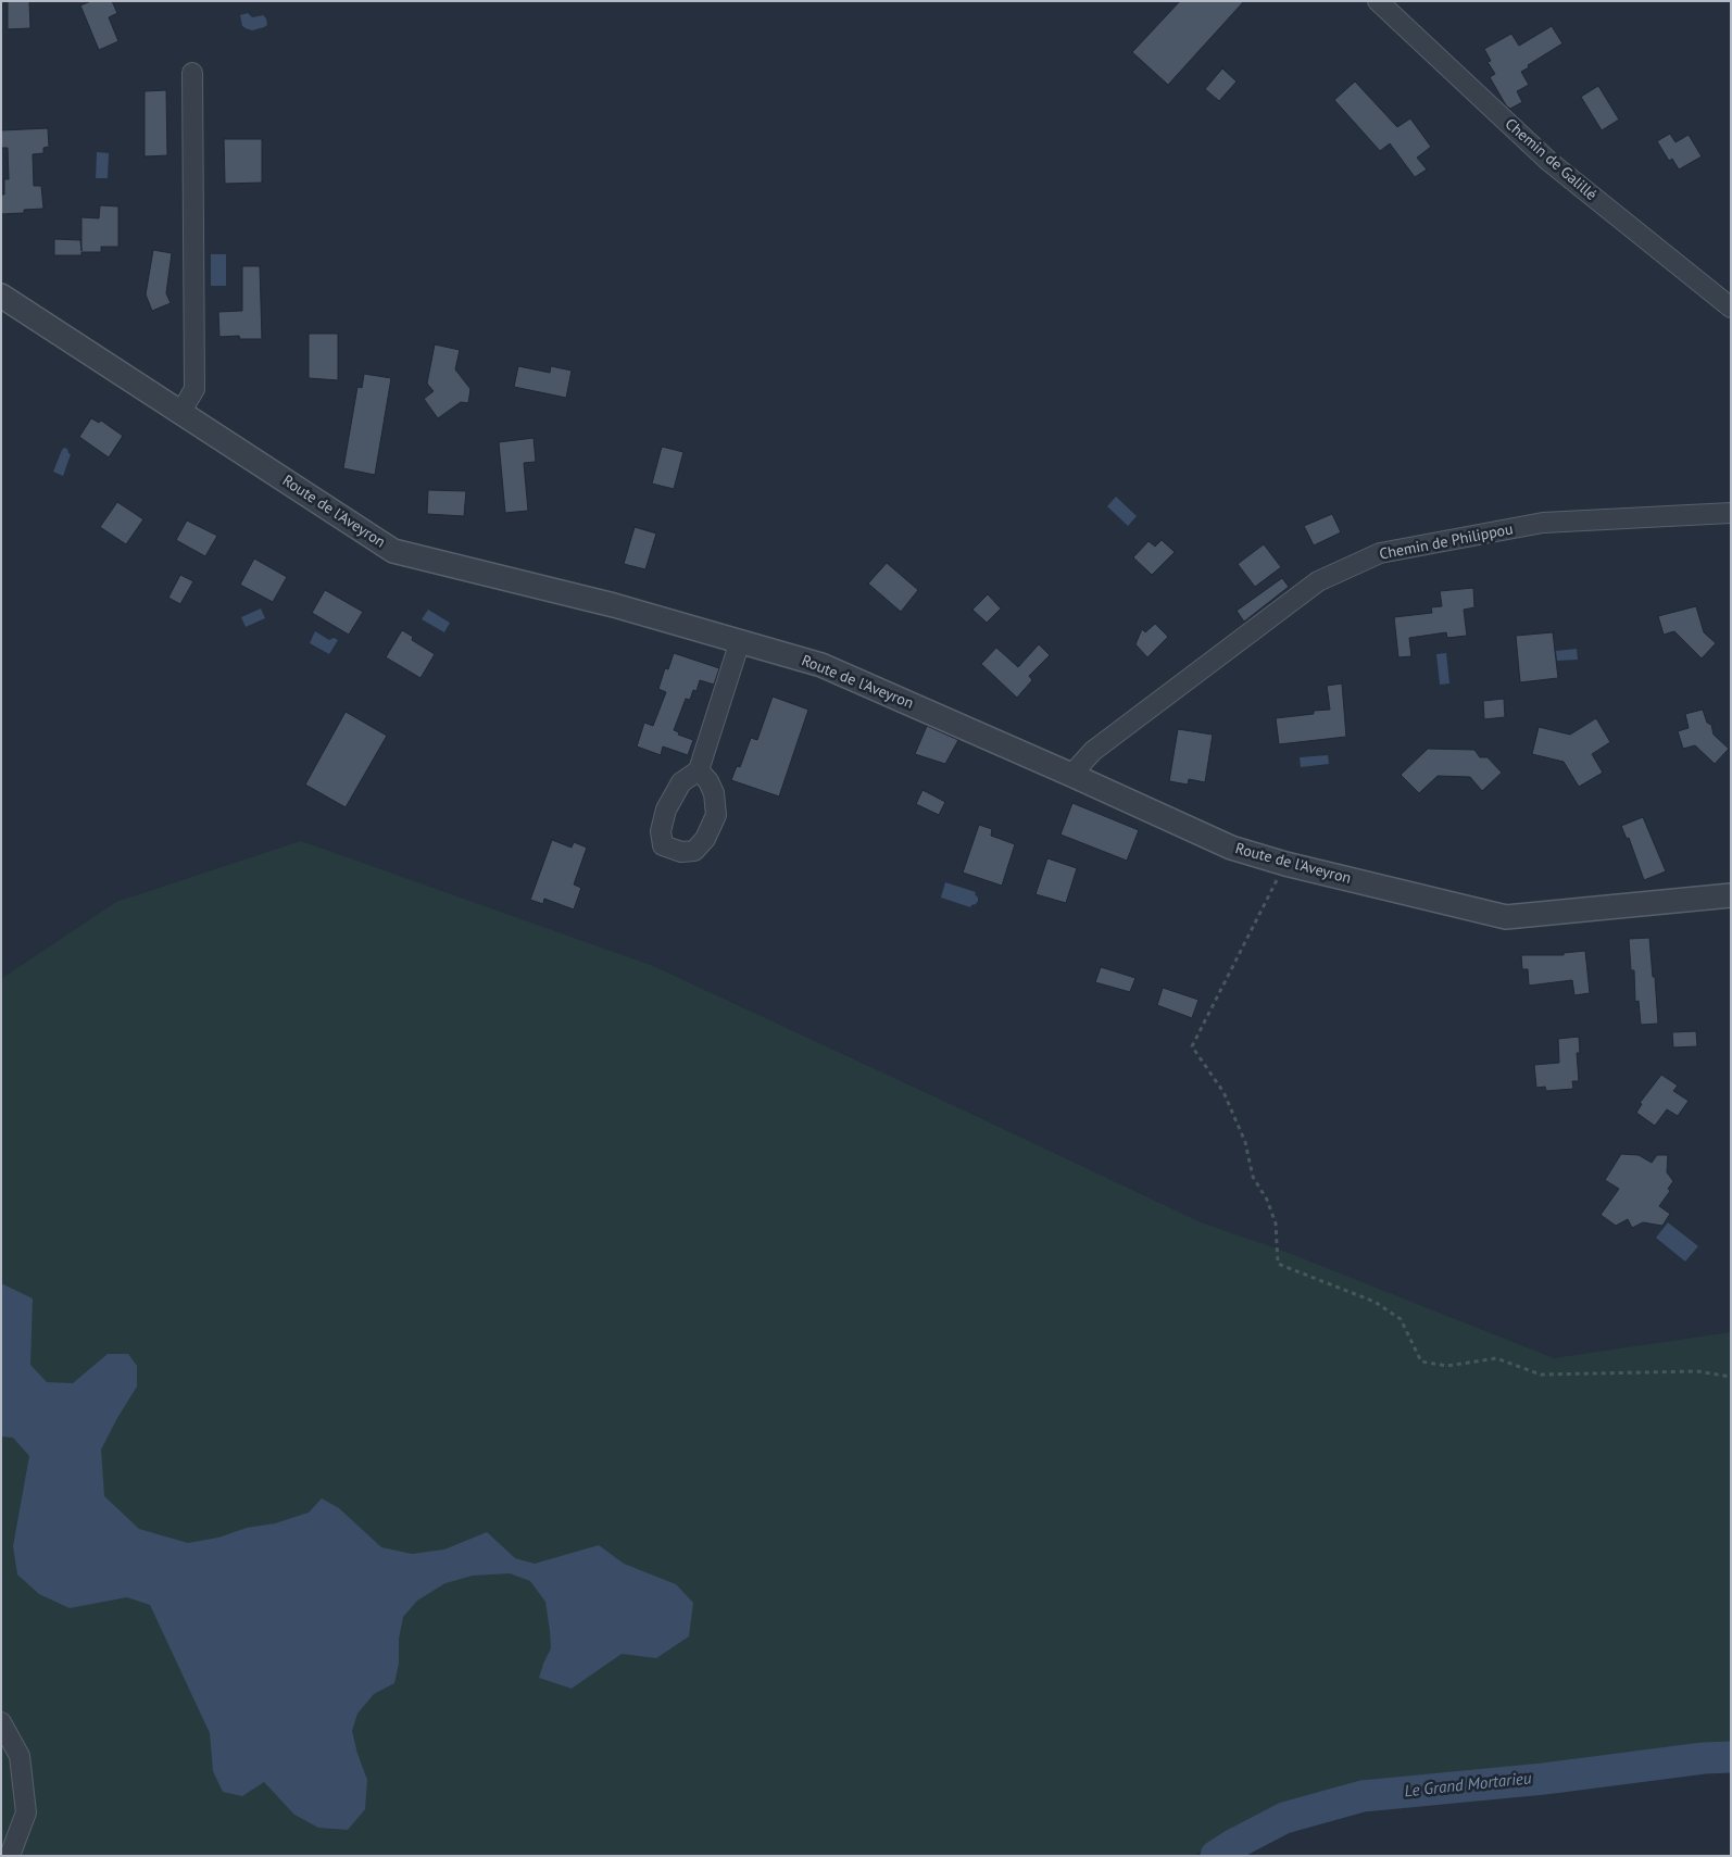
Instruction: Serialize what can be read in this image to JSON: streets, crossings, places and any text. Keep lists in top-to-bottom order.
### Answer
{
  "streets": {
    "street": ["Chemin de Galillé", "Route de l'Aveyron", "Chemin de Philippou"]
  },
  "crossings": [
    ["Route de l'Aveyron", "Chemin de Philippou"]
  ],
  "water": ["Le Grand Mortarieu"]
}
